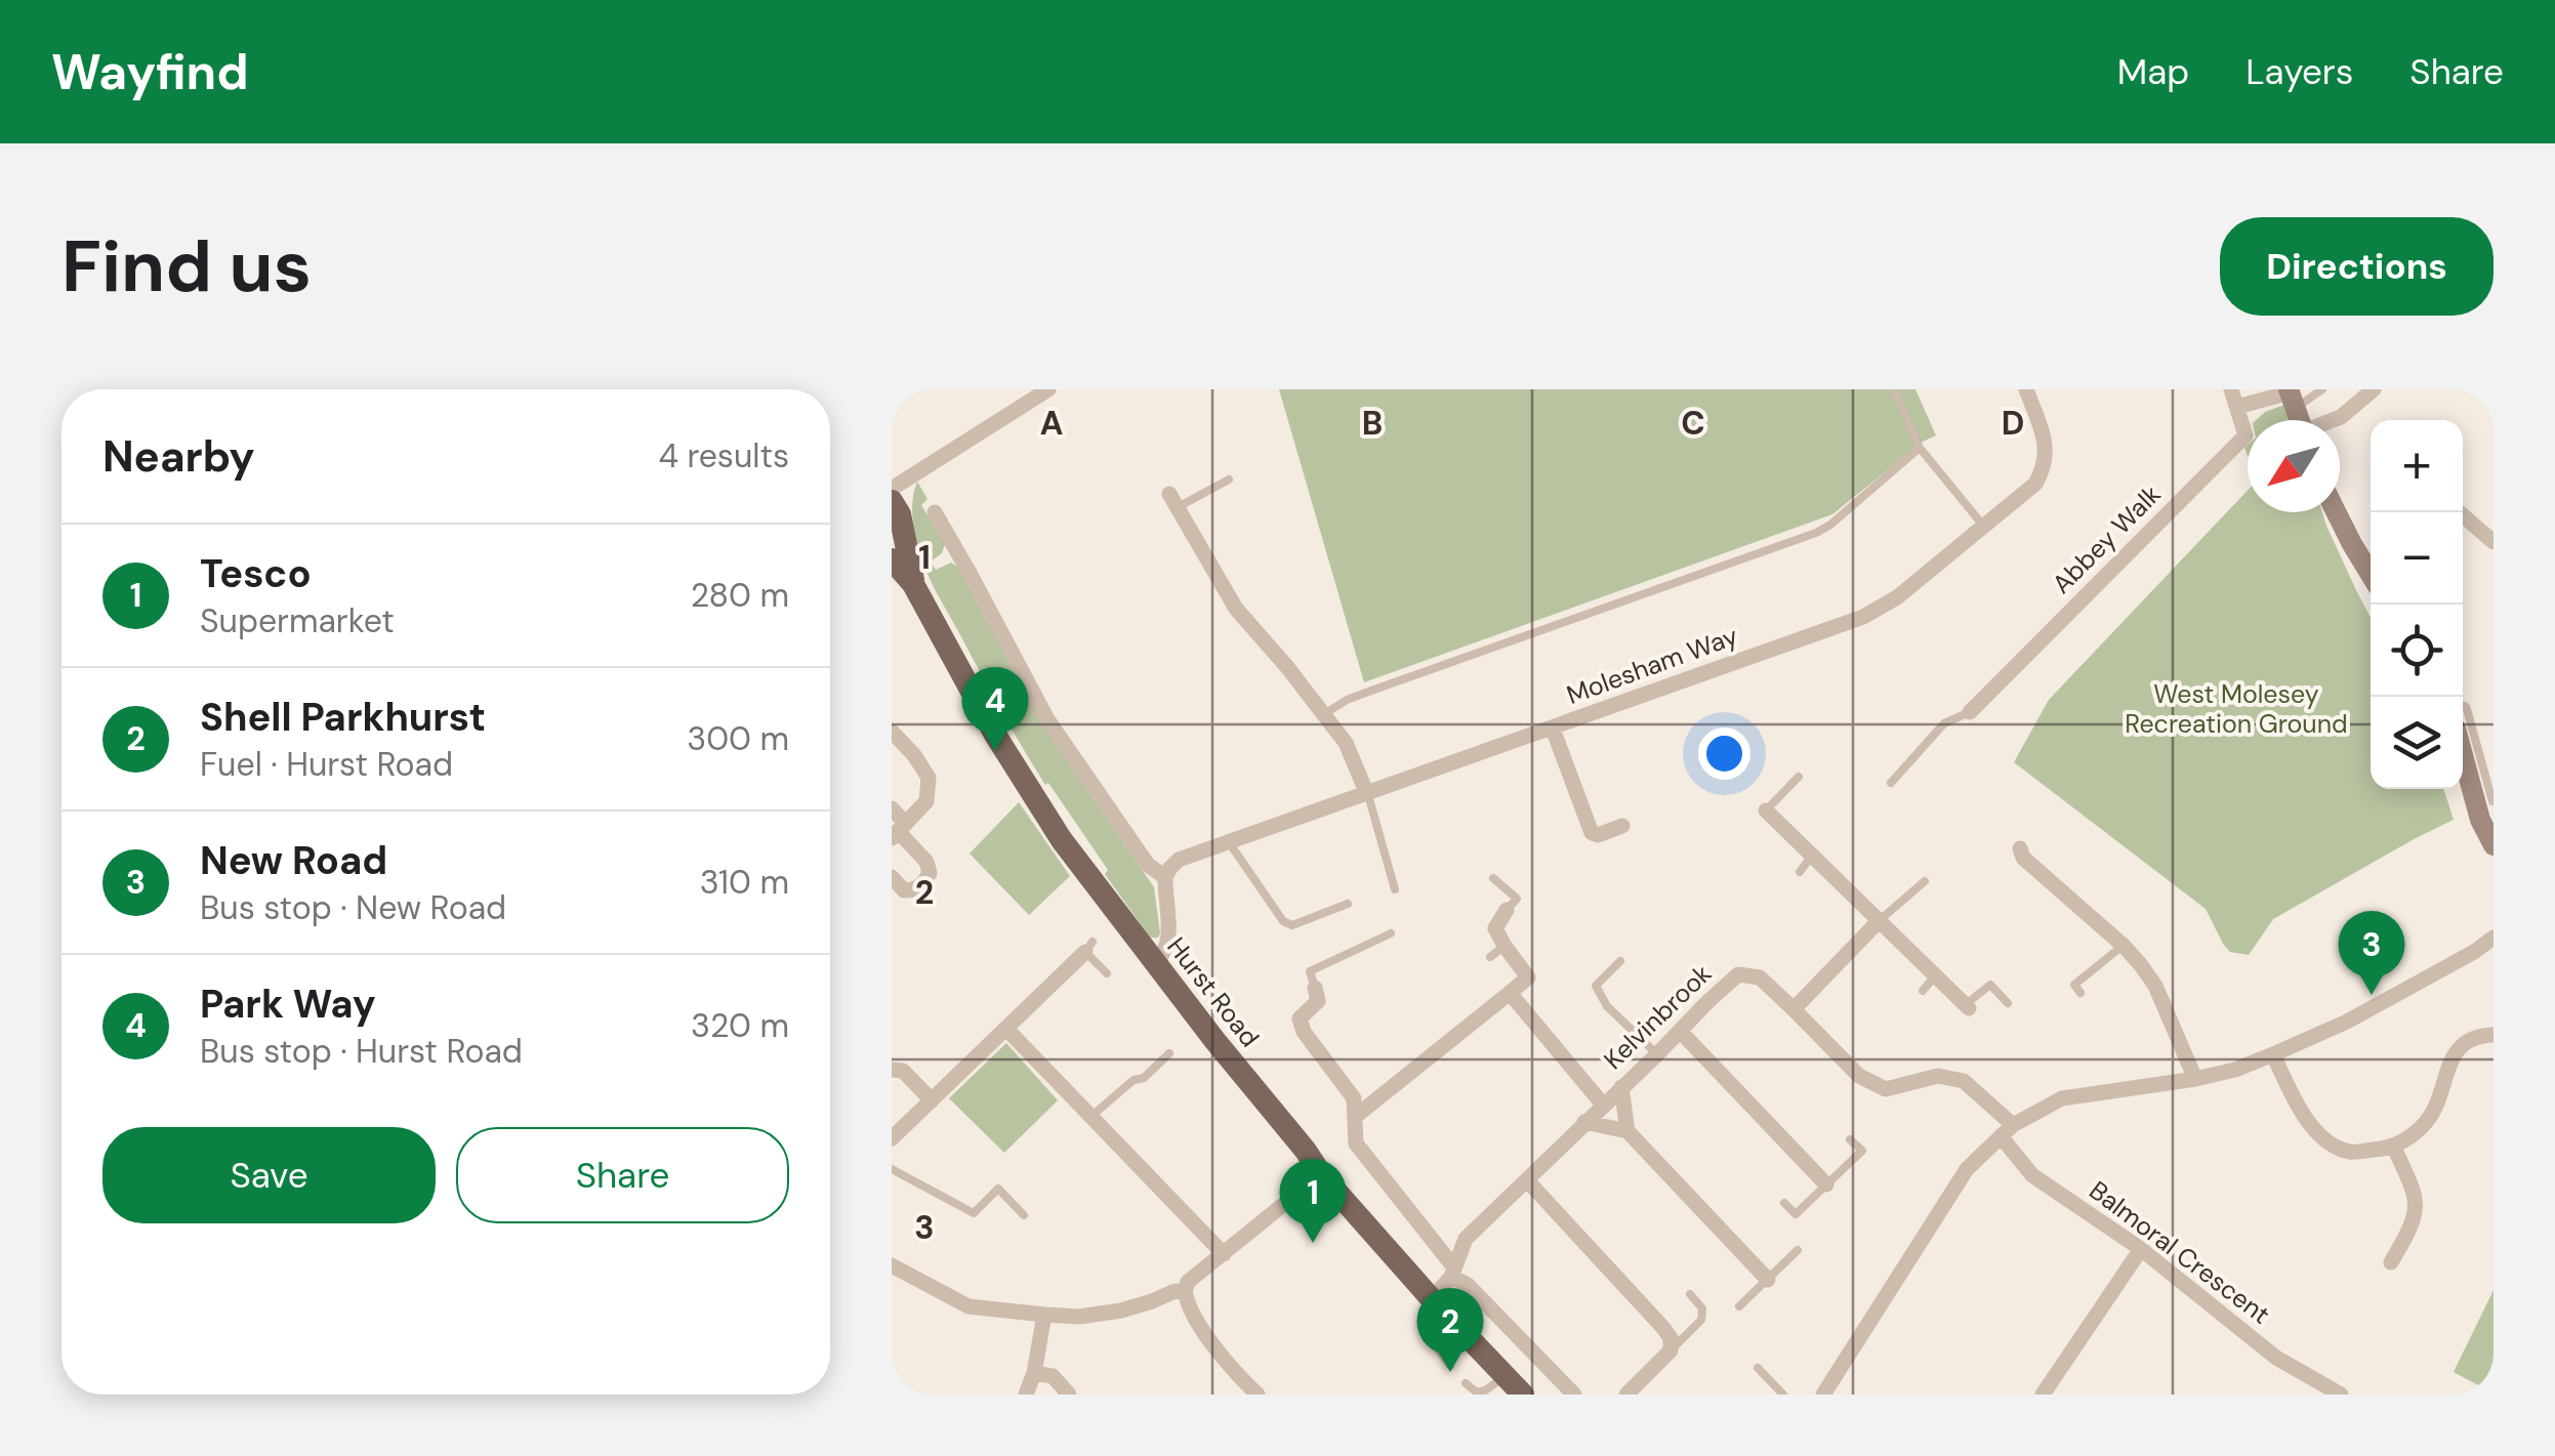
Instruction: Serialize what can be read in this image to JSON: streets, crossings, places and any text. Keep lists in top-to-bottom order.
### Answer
{
  "streets": {
    "main road": ["Hurst Road"],
    "street": [
      "Abbey Walk",
      "Molesham Way",
      "Kelvinbrook",
      "Balmoral Crescent"
    ]
  },
  "crossings": [
    ["Hurst Road", "Kelvinbrook"],
    ["Kelvinbrook", "Balmoral Crescent"]
  ],
  "parks": ["West Molesey Recreation Ground"],
  "north": "bottom left",
  "page": {
    "header": "Wayfind",
    "nav": ["Map", "Layers", "Share"],
    "buttons": [
      "Directions",
      ["Save", "Share"]
    ],
    "title": "Find us",
    "heading": ["Nearby", "4 results"],
    "map_buttons": ["+", "−"],
    "list": [
      {
        "mark": "1",
        "name": "Tesco",
        "note": "Supermarket",
        "value": "280 m"
      },
      {
        "mark": "2",
        "name": "Shell Parkhurst",
        "note": "Fuel · Hurst Road",
        "value": "300 m"
      },
      {
        "mark": "3",
        "name": "New Road",
        "note": "Bus stop · New Road",
        "value": "310 m"
      },
      {
        "mark": "4",
        "name": "Park Way",
        "note": "Bus stop · Hurst Road",
        "value": "320 m"
      }
    ],
    "pins": [
      "4",
      "3",
      "1",
      "2"
    ]
  },
  "grid": {
    "columns": [
      "A",
      "B",
      "C",
      "D"
    ],
    "rows": ["1", "2", "3"]
  }
}
